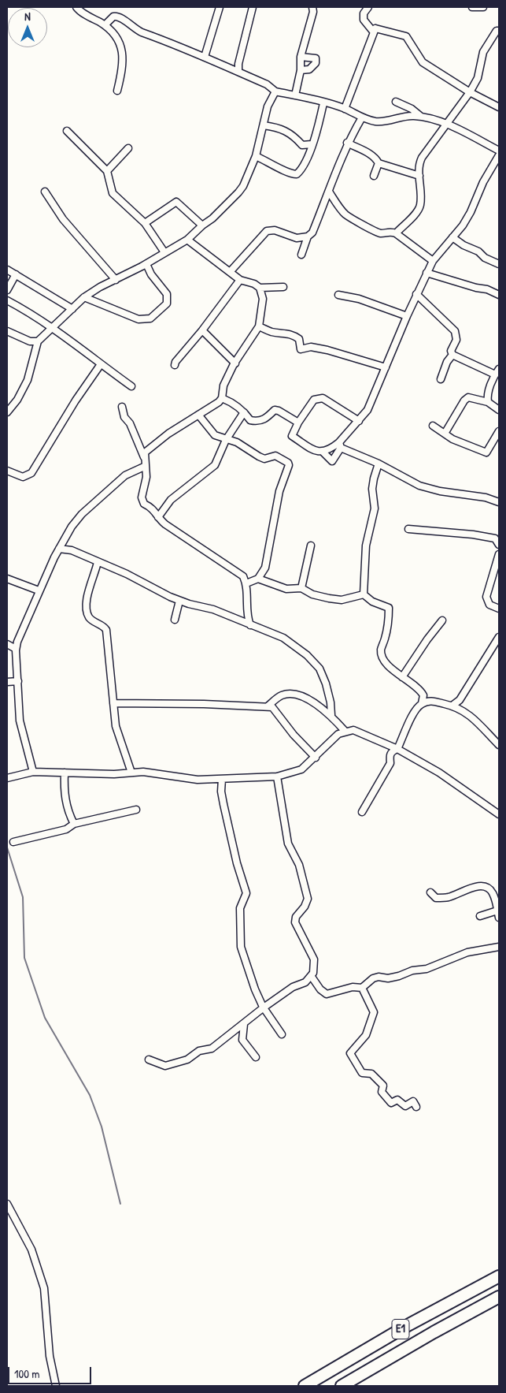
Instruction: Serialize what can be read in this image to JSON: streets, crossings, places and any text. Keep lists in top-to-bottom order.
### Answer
{
  "streets": {
    "highway": ["E1"]
  },
  "scale_bar": "100 m",
  "north": "top"
}
